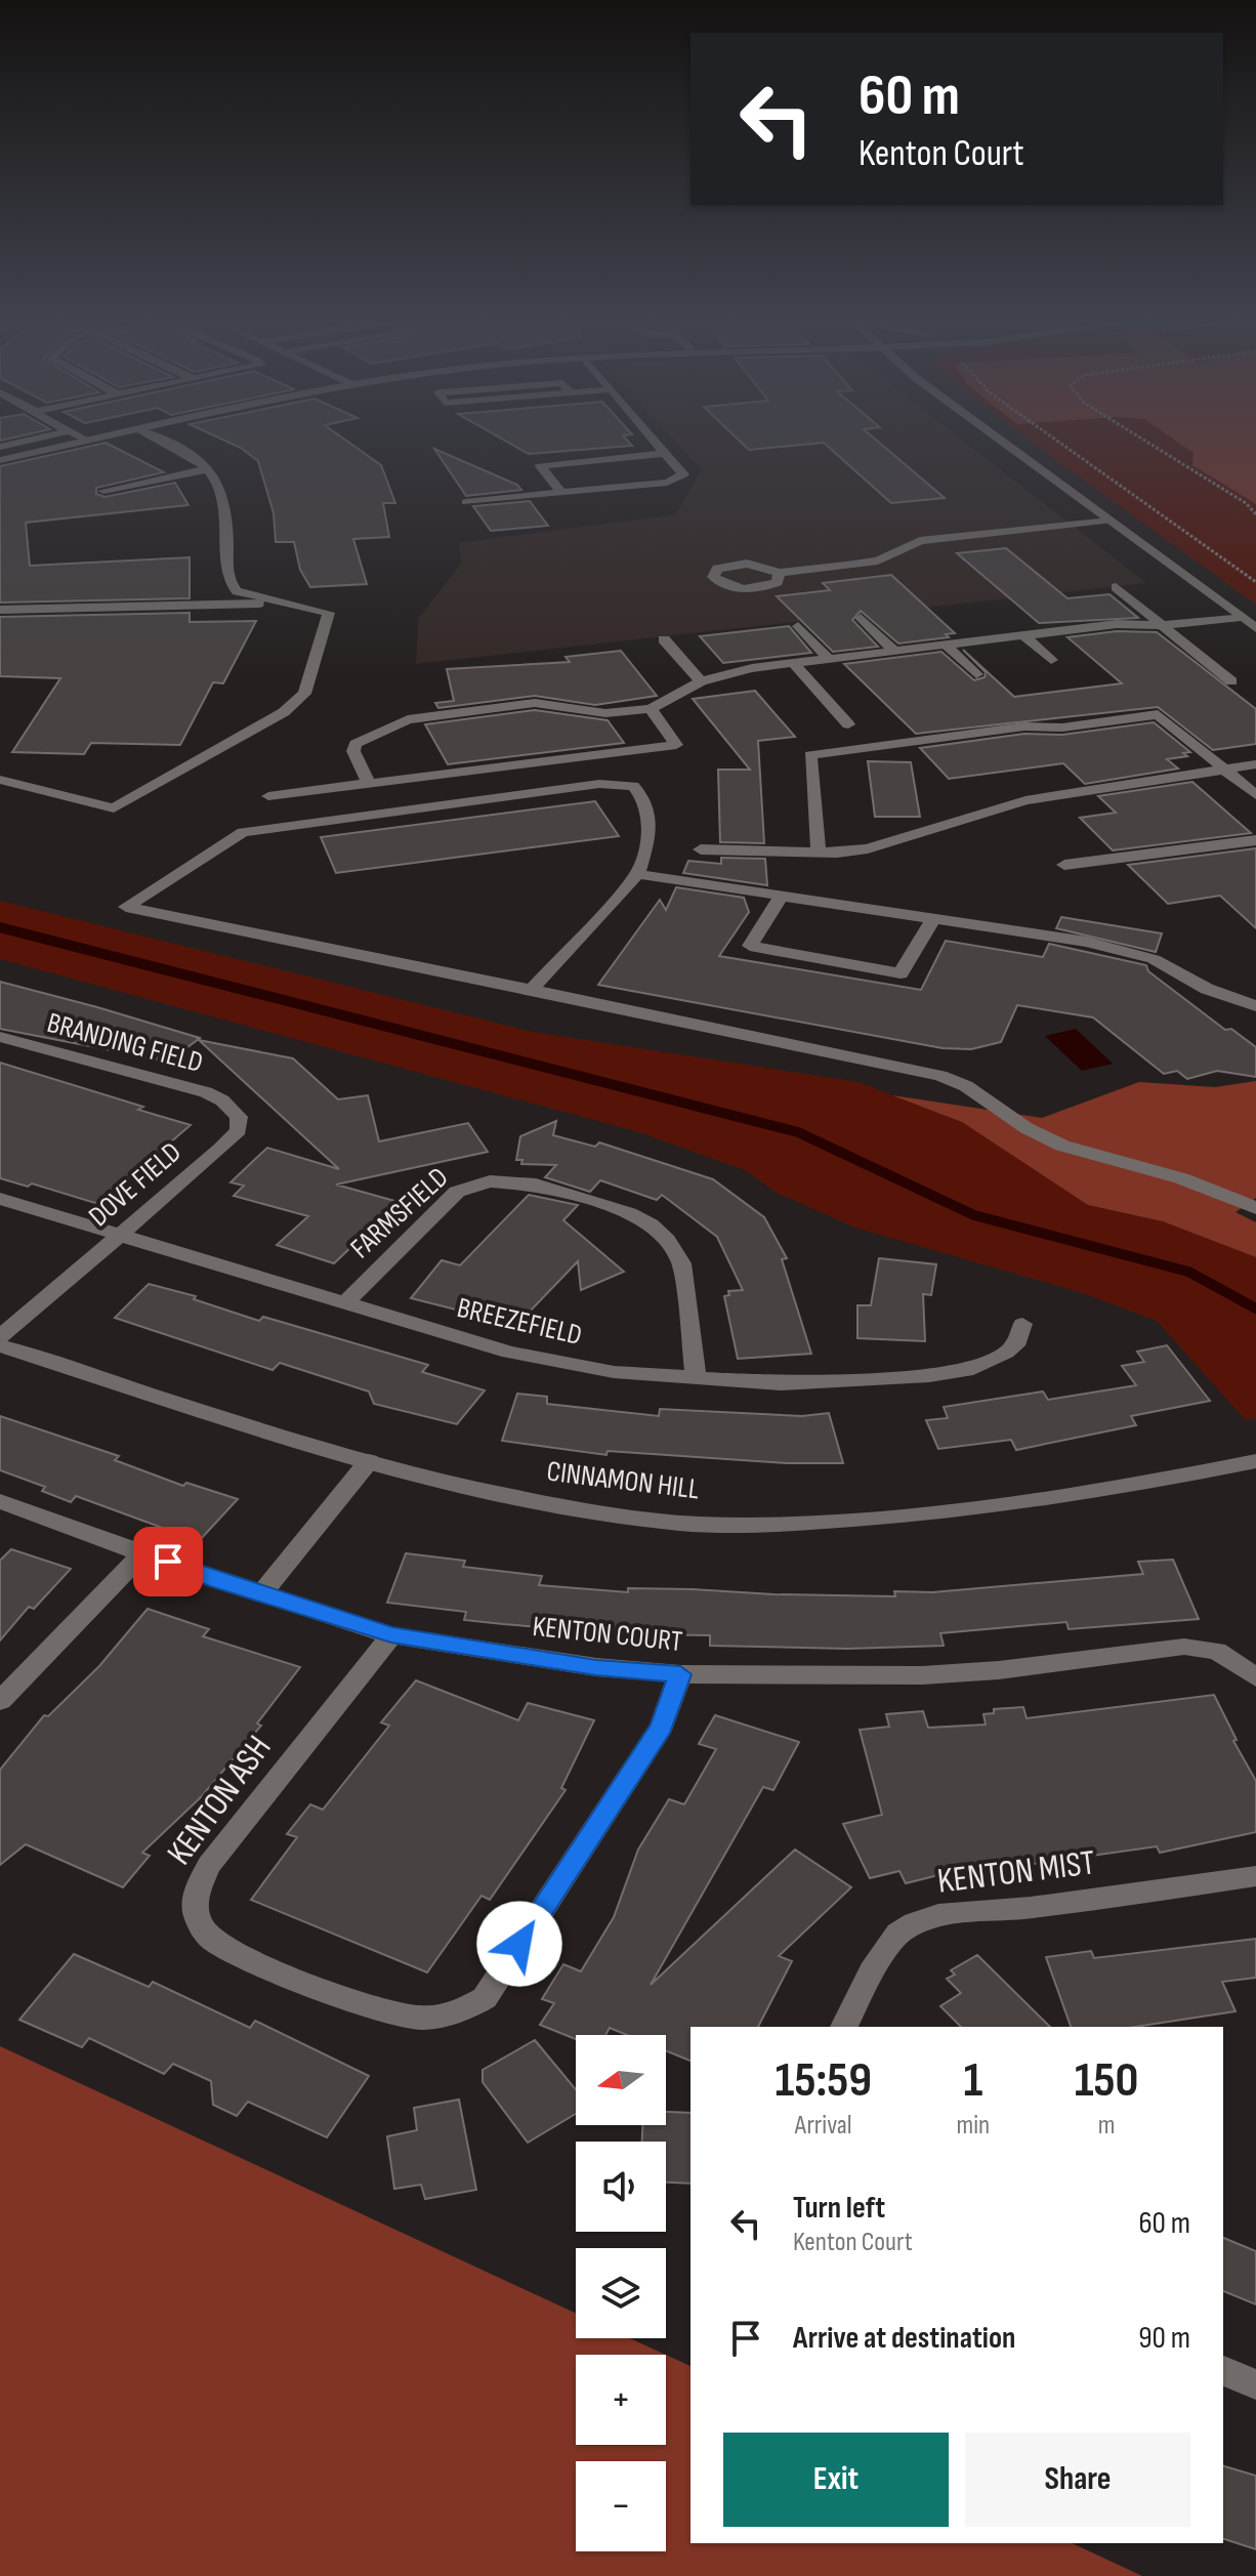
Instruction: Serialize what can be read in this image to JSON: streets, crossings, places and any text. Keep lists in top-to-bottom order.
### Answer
{
  "streets": {
    "street": [
      "BRANDING FIELD",
      "DOVE FIELD",
      "FARMSFIELD",
      "BREEZEFIELD",
      "CINNAMON HILL",
      "KENTON COURT",
      "KENTON ASH",
      "KENTON MIST"
    ]
  },
  "crossings": [
    ["BRANDING FIELD", "DOVE FIELD"],
    ["DOVE FIELD", "BREEZEFIELD"],
    ["FARMSFIELD", "BREEZEFIELD"],
    ["KENTON COURT", "KENTON ASH"]
  ],
  "north": "left",
  "page": {
    "turn": ["60 m", "Kenton Court"],
    "eta": [
      "15:59",
      "Arrival",
      "1",
      "min",
      "150",
      "m"
    ],
    "map_buttons": ["+", "−"],
    "list": [
      {
        "name": "Turn left",
        "note": "Kenton Court",
        "value": "60 m"
      },
      {
        "name": "Arrive at destination",
        "value": "90 m"
      }
    ],
    "buttons": ["Exit", "Share"]
  }
}
